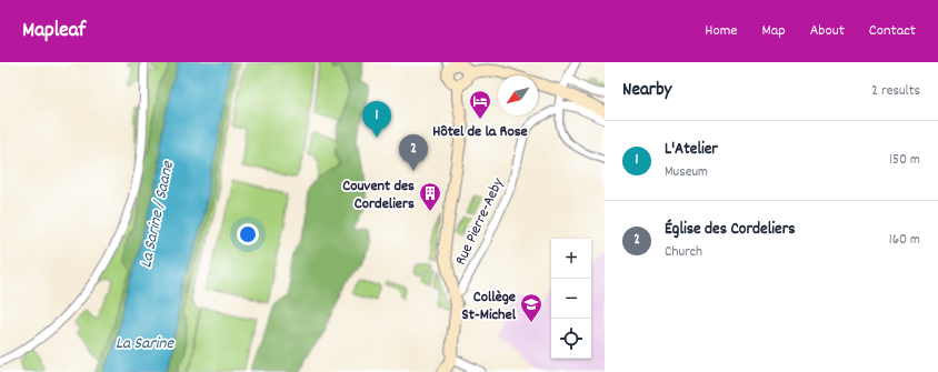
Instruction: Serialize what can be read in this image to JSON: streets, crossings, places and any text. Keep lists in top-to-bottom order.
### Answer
{
  "streets": {
    "street": ["Rue Pierre-Aeby"]
  },
  "water": ["La Sarine / Saane", "La Sarine"],
  "places": {
    "hotel": ["Hôtel de la Rose"],
    "building": ["Couvent des Cordeliers"],
    "school or university": ["Collège St-Michel"]
  },
  "north": "bottom left",
  "page": {
    "header": "Mapleaf",
    "nav": [
      "Home",
      "Map",
      "About",
      "Contact"
    ],
    "heading": ["Nearby", "2 results"],
    "pins": ["1", "2"],
    "list": [
      {
        "mark": "1",
        "name": "L'Atelier",
        "note": "Museum",
        "value": "150 m"
      },
      {
        "mark": "2",
        "name": "Église des Cordeliers",
        "note": "Church",
        "value": "160 m"
      }
    ],
    "map_buttons": ["+", "−"]
  }
}
